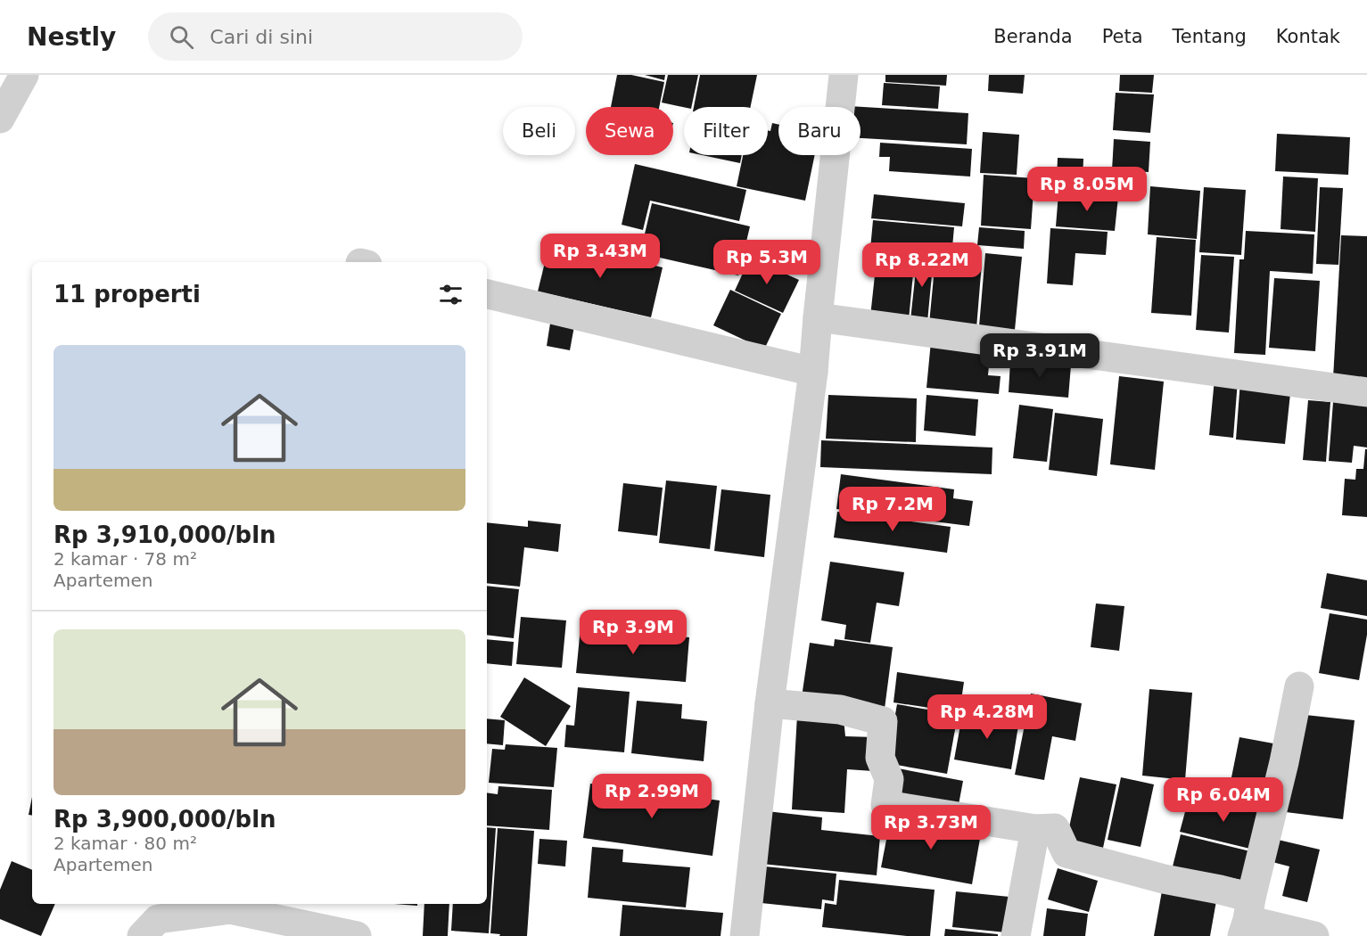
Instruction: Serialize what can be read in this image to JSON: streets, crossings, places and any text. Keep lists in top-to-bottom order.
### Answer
{
  "page": {
    "header": "Nestly",
    "search": "Cari di sini",
    "nav": [
      "Beranda",
      "Peta",
      "Tentang",
      "Kontak"
    ],
    "chip": [
      "Beli",
      "Sewa",
      "Filter",
      "Baru"
    ],
    "price": [
      "Rp 8.05M",
      "Rp 3.43M",
      "Rp 5.3M",
      "Rp 8.22M",
      "Rp 3.91M",
      "Rp 7.2M",
      "Rp 3.9M",
      "Rp 4.28M",
      "Rp 2.99M",
      "Rp 6.04M",
      "Rp 3.73M"
    ],
    "heading": "11 properti",
    "list": [
      {
        "name": "Rp 3,910,000/bln",
        "note": "2 kamar · 78 m² · Apartemen"
      },
      {
        "name": "Rp 3,900,000/bln",
        "note": "2 kamar · 80 m² · Apartemen"
      }
    ]
  }
}
